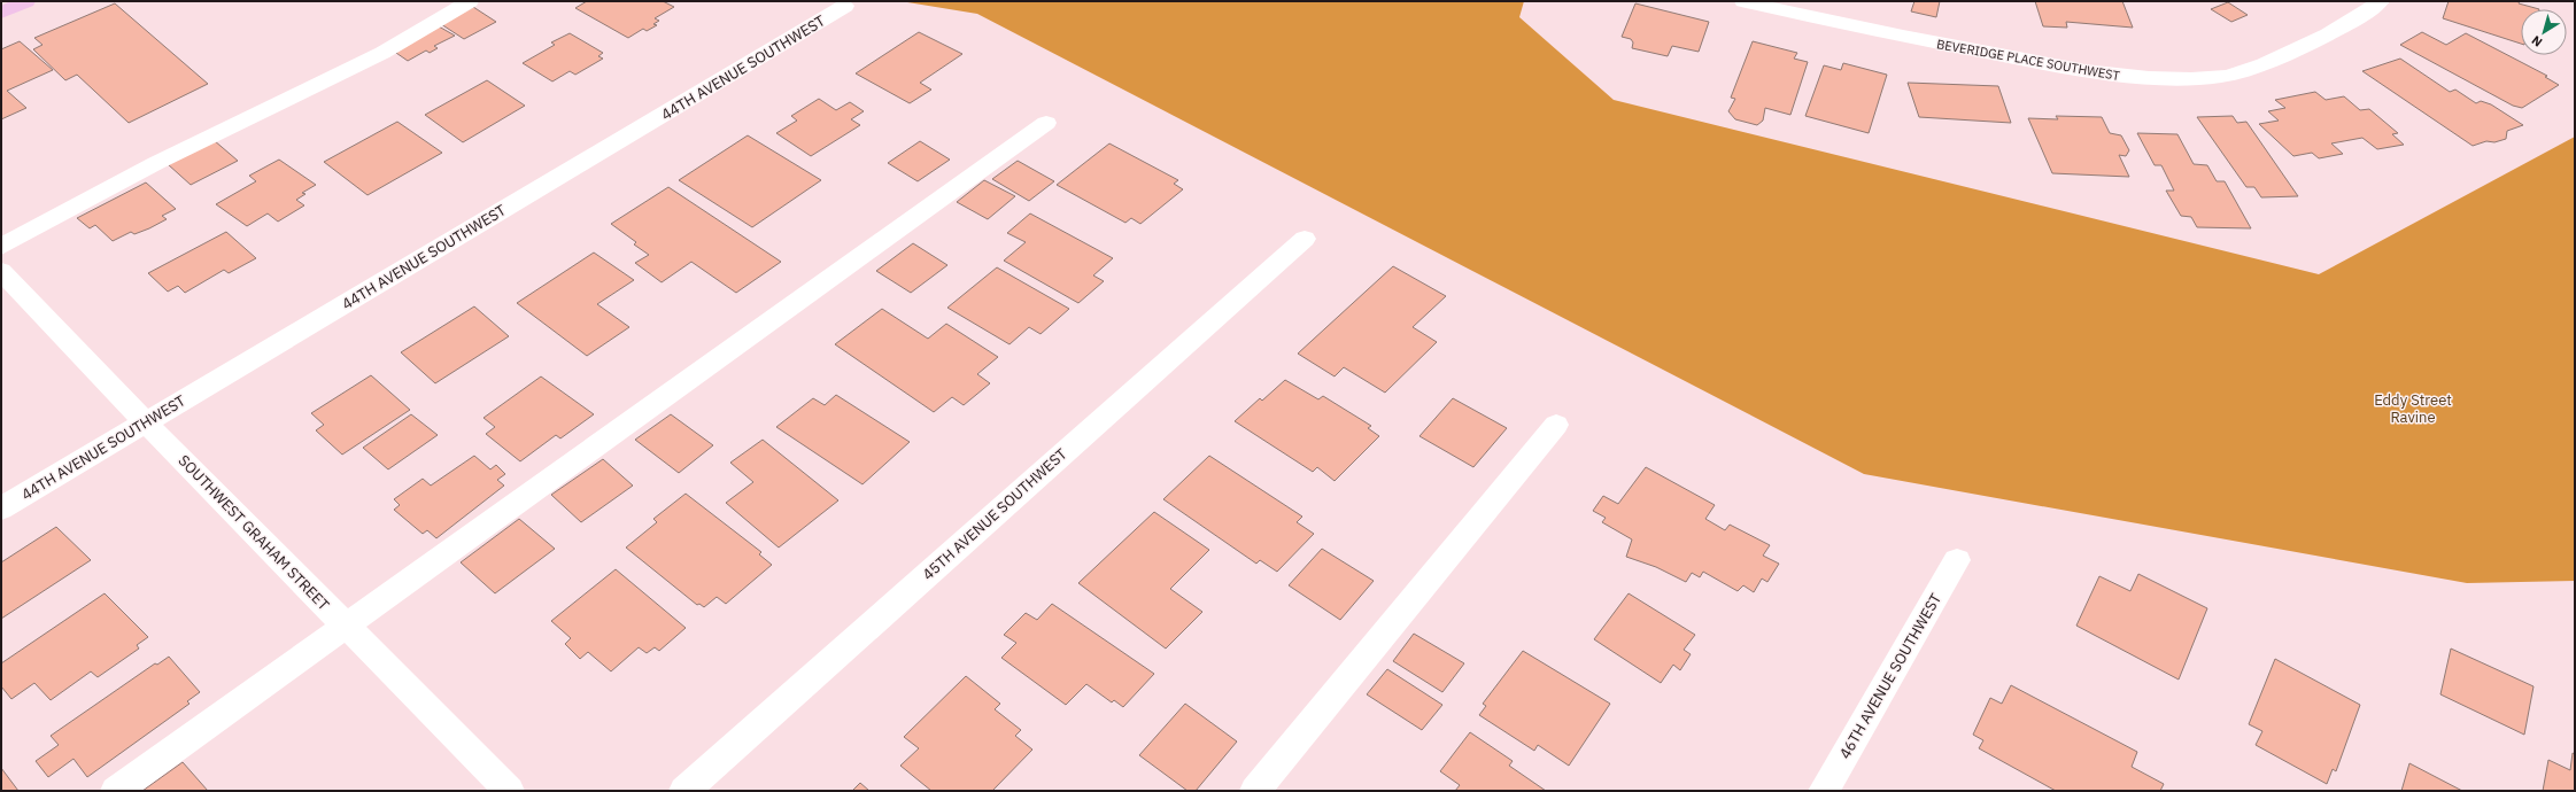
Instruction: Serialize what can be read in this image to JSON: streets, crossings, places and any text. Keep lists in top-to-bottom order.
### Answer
{
  "streets": {
    "street": [
      "BEVERIDGE PLACE SOUTHWEST",
      "44TH AVENUE SOUTHWEST",
      "45TH AVENUE SOUTHWEST",
      "SOUTHWEST GRAHAM STREET",
      "46TH AVENUE SOUTHWEST"
    ]
  },
  "crossings": [
    ["44TH AVENUE SOUTHWEST", "SOUTHWEST GRAHAM STREET"]
  ],
  "parks": ["Eddy Street Ravine"],
  "north": "bottom left"
}
